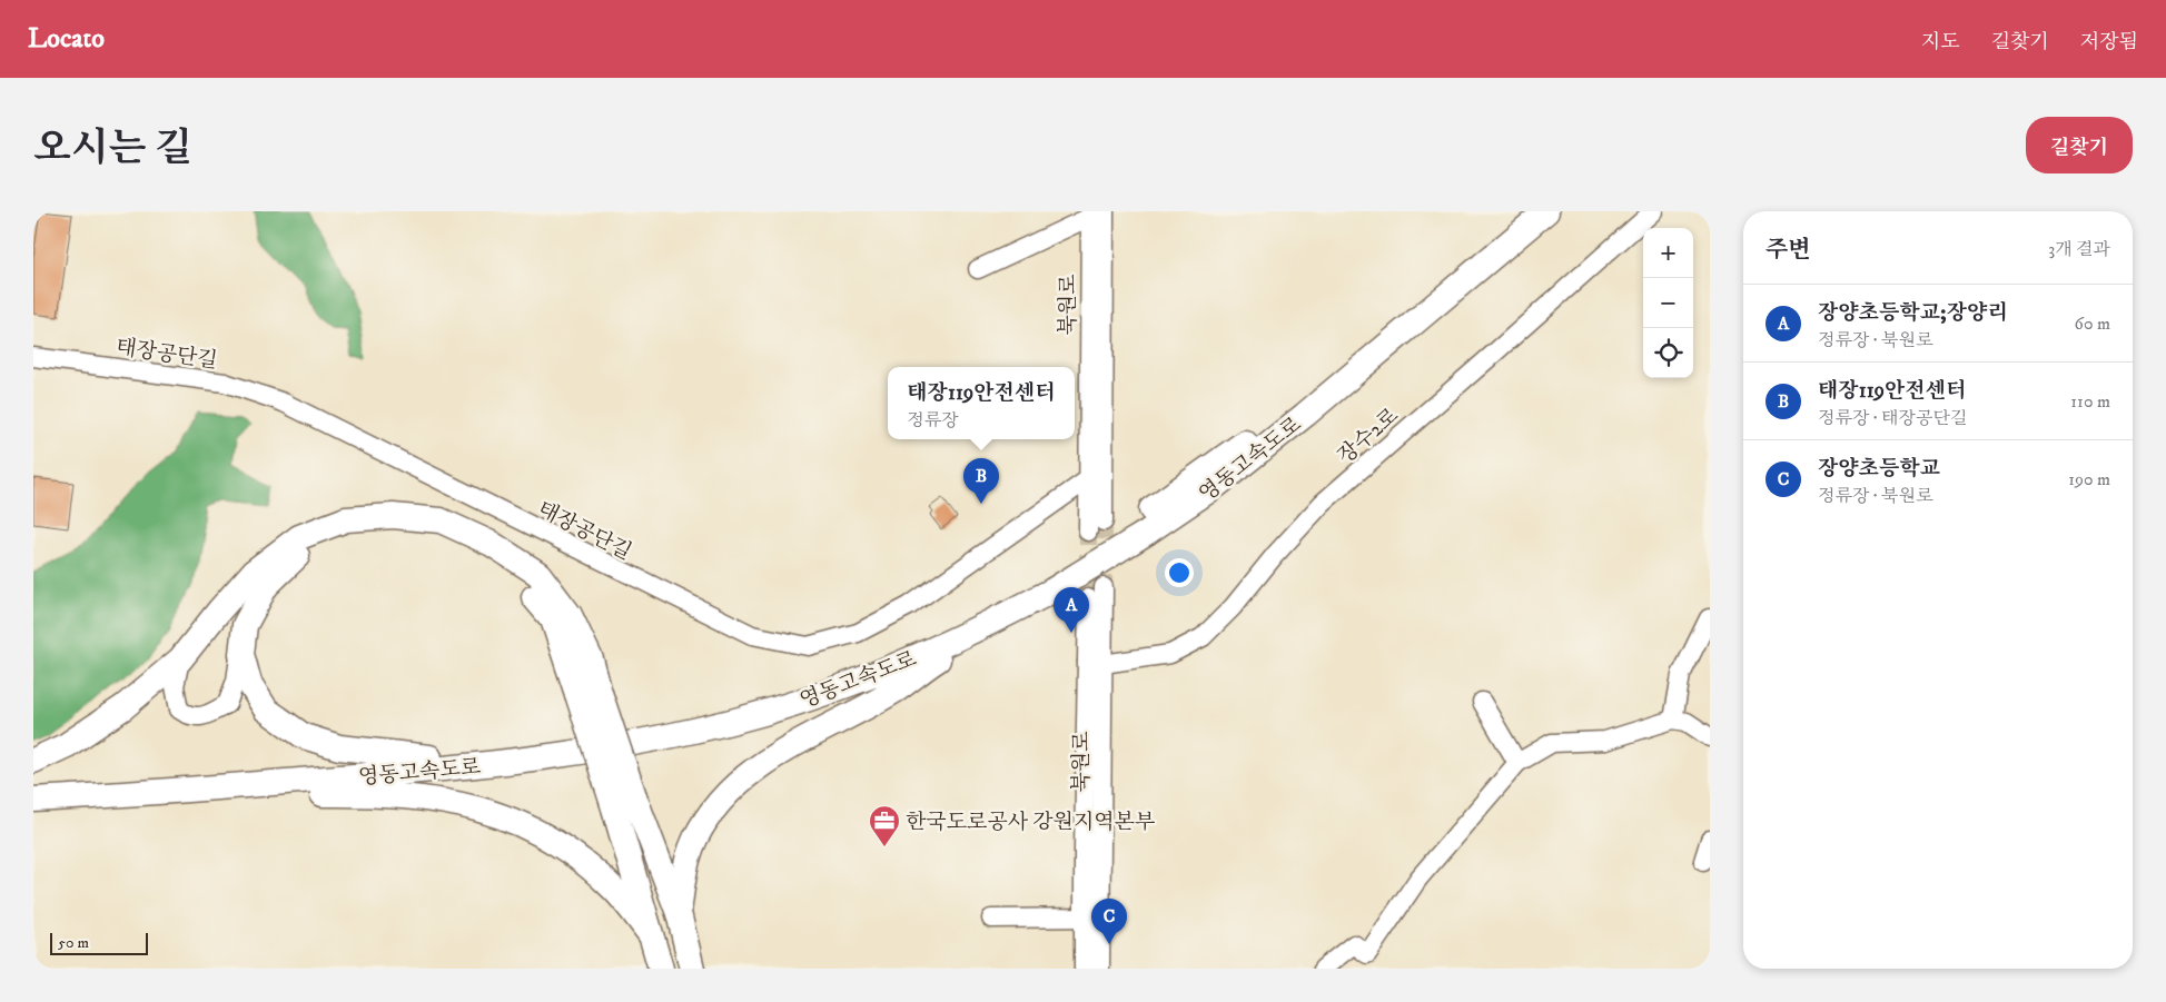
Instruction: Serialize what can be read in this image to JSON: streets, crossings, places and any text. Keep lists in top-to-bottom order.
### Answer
{
  "streets": {
    "highway": ["영동고속도로"],
    "street": ["북원로", "태장공단길", "장수2로"]
  },
  "crossings": [
    ["북원로", "태장공단길"],
    ["북원로", "장수2로"]
  ],
  "places": {
    "office": ["한국도로공사 강원지역본부"]
  },
  "scale_bar": "50 m",
  "page": {
    "header": "Locato",
    "nav": ["지도", "길찾기", "저장됨"],
    "title": "오시는 길",
    "buttons": "길찾기",
    "heading": ["주변", "3개 결과"],
    "map_buttons": ["+", "−"],
    "list": [
      {
        "mark": "A",
        "name": "장양초등학교;장양리",
        "note": "정류장 · 북원로",
        "value": "60 m"
      },
      {
        "mark": "B",
        "name": "태장119안전센터",
        "note": "정류장 · 태장공단길",
        "value": "110 m"
      },
      {
        "mark": "C",
        "name": "장양초등학교",
        "note": "정류장 · 북원로",
        "value": "190 m"
      }
    ],
    "popup": ["태장119안전센터", "정류장"],
    "pins": ["B", "A", "C"],
    "scale": "50 m"
  }
}
